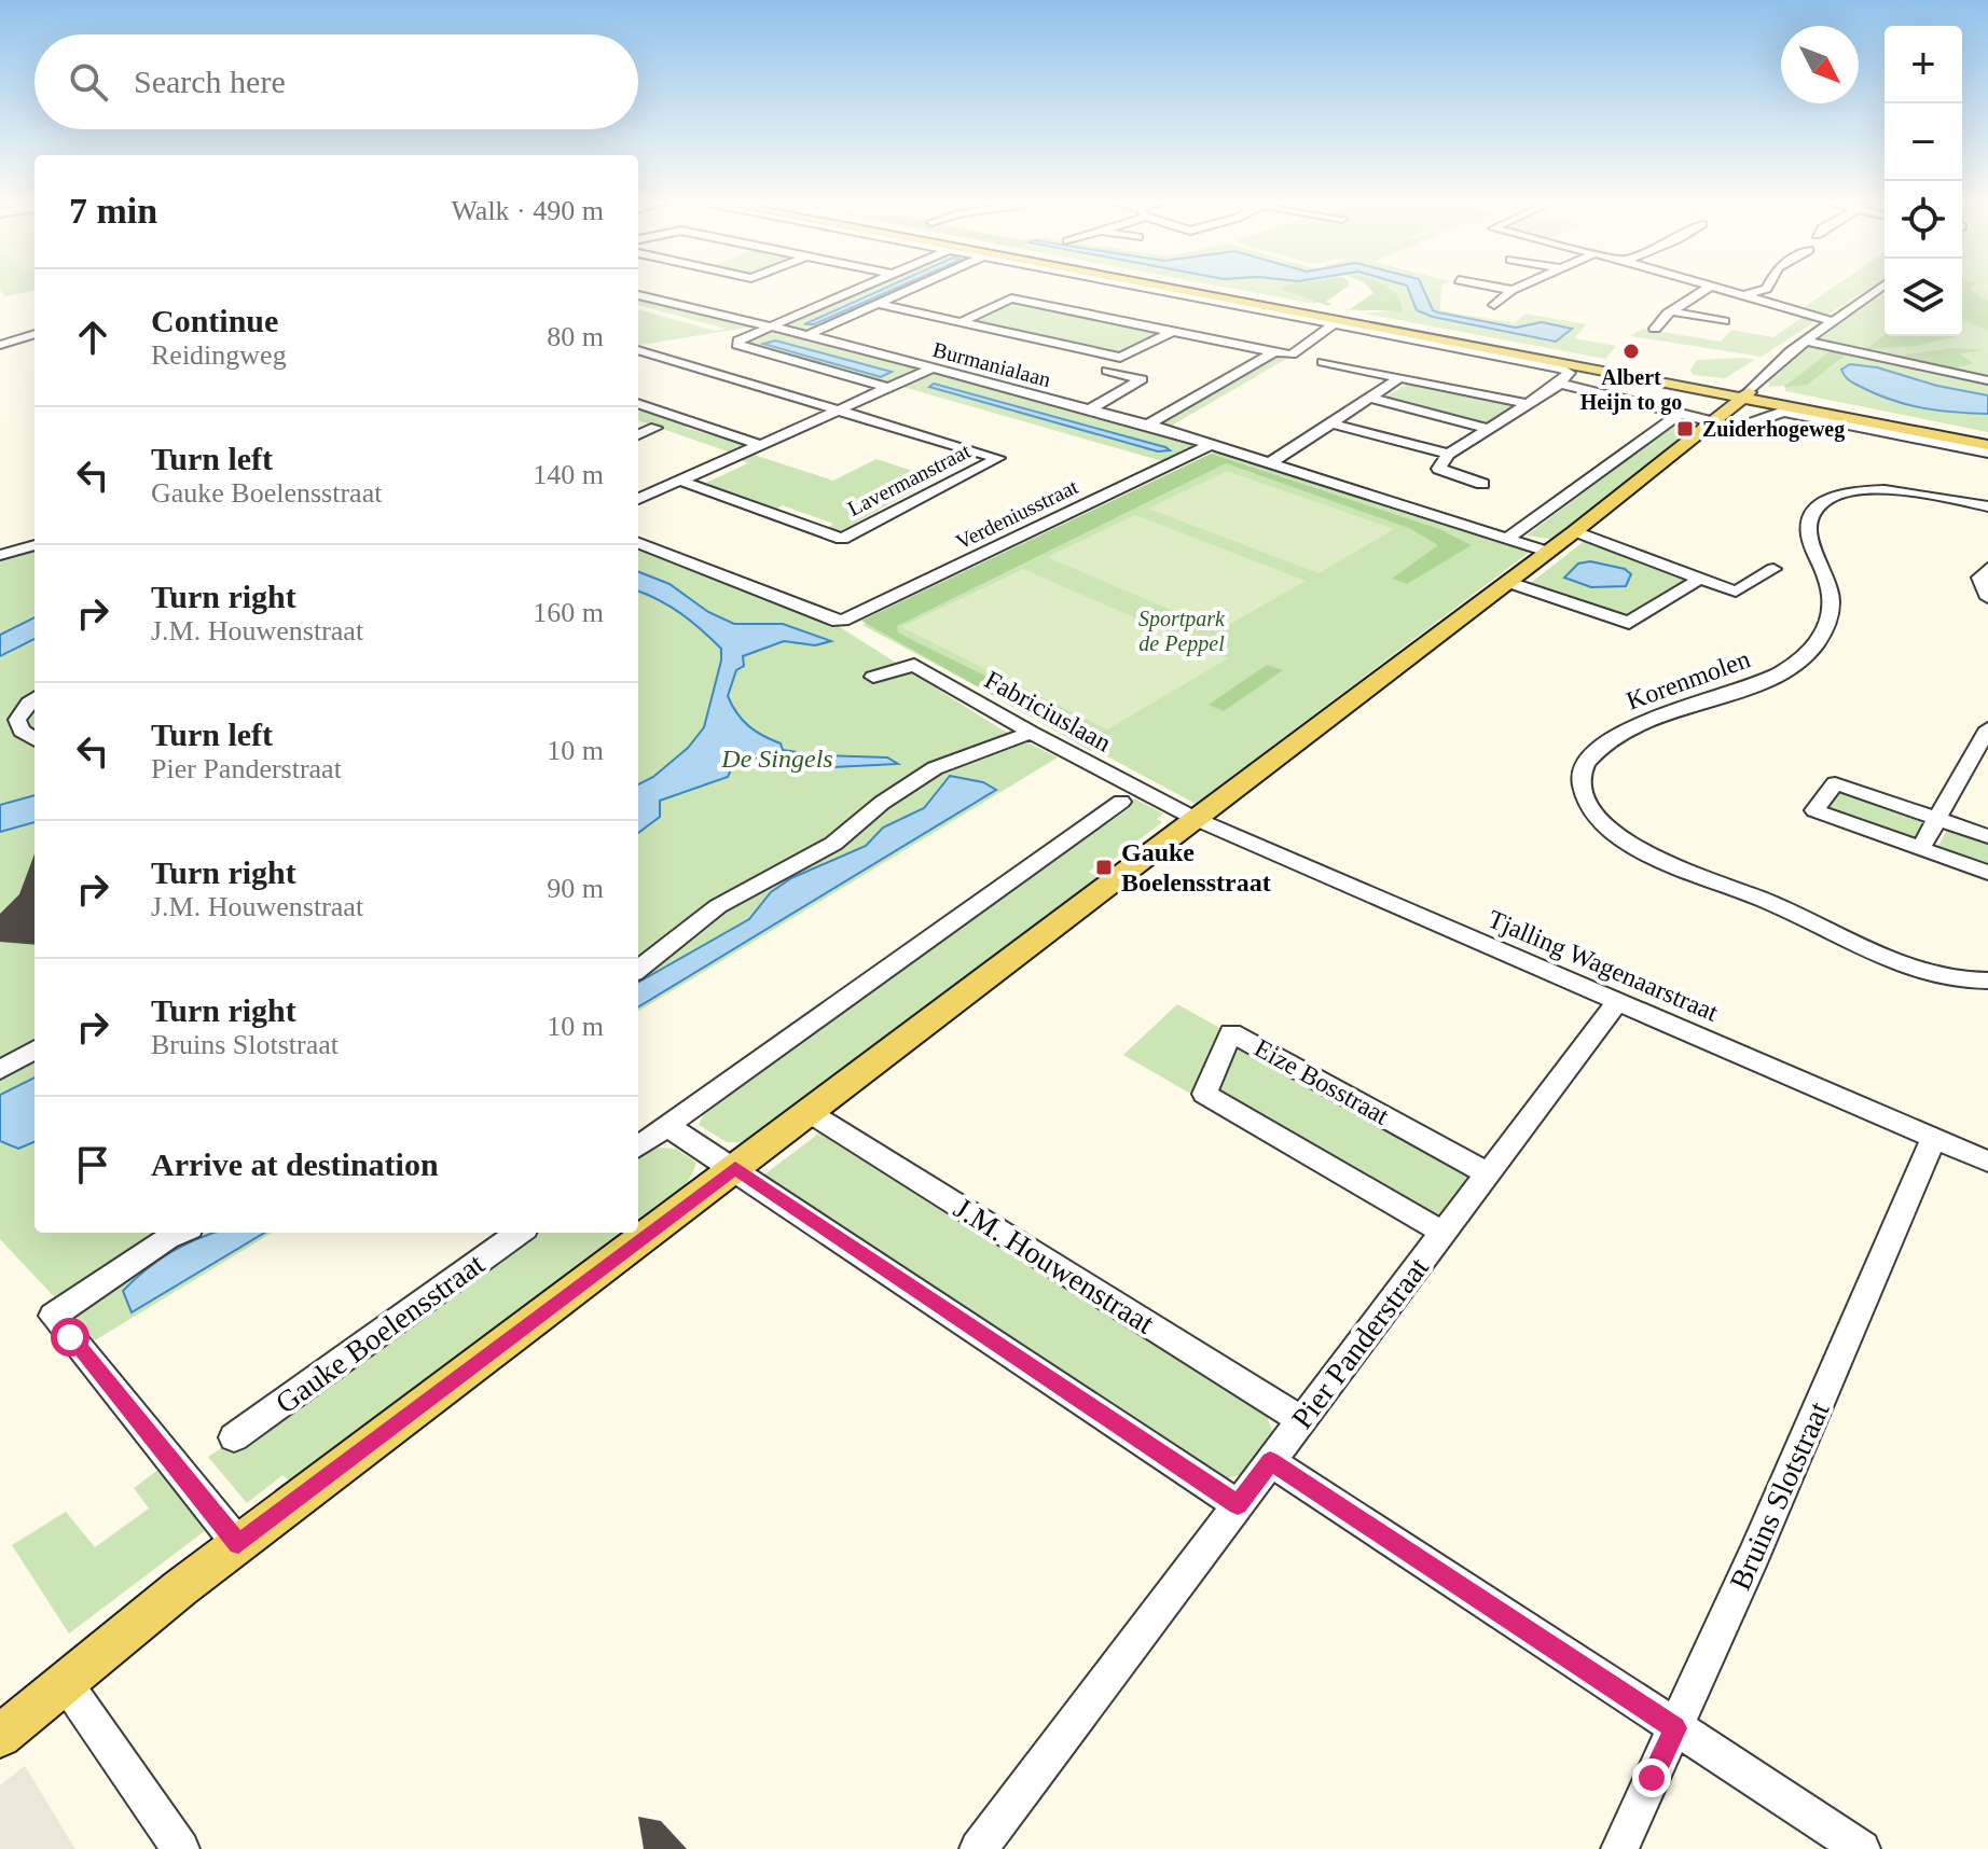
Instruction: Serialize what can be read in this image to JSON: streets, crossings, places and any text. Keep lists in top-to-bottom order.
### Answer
{
  "streets": {
    "street": [
      "Burmanialaan",
      "Lavermanstraat",
      "Verdeniusstraat",
      "Korenmolen",
      "Fabriciuslaan",
      "Tjalling Wagenaarstraat",
      "Eize Bosstraat",
      "J.M. Houwenstraat",
      "Gauke Boelensstraat",
      "Pier Panderstraat",
      "Bruins Slotstraat"
    ]
  },
  "crossings": [
    ["Burmanialaan", "Verdeniusstraat"],
    ["Fabriciuslaan", "Tjalling Wagenaarstraat"],
    ["Tjalling Wagenaarstraat", "Pier Panderstraat"],
    ["Tjalling Wagenaarstraat", "Bruins Slotstraat"],
    ["Eize Bosstraat", "Pier Panderstraat"],
    ["J.M. Houwenstraat", "Pier Panderstraat"]
  ],
  "parks": ["Sportpark de Peppel", "De Singels"],
  "places": {
    "other": ["Albert Heijn to go"],
    "transit": ["Zuiderhogeweg", "Gauke Boelensstraat"]
  },
  "north": "bottom right",
  "page": {
    "map_buttons": ["+", "−"],
    "search": "Search here",
    "heading": ["7 min", "Walk · 490 m"],
    "list": [
      ["Continue", "Reidingweg", "80 m"],
      ["Turn left", "Gauke Boelensstraat", "140 m"],
      ["Turn right", "J.M. Houwenstraat", "160 m"],
      ["Turn left", "Pier Panderstraat", "10 m"],
      ["Turn right", "J.M. Houwenstraat", "90 m"],
      ["Turn right", "Bruins Slotstraat", "10 m"],
      "Arrive at destination"
    ]
  }
}
